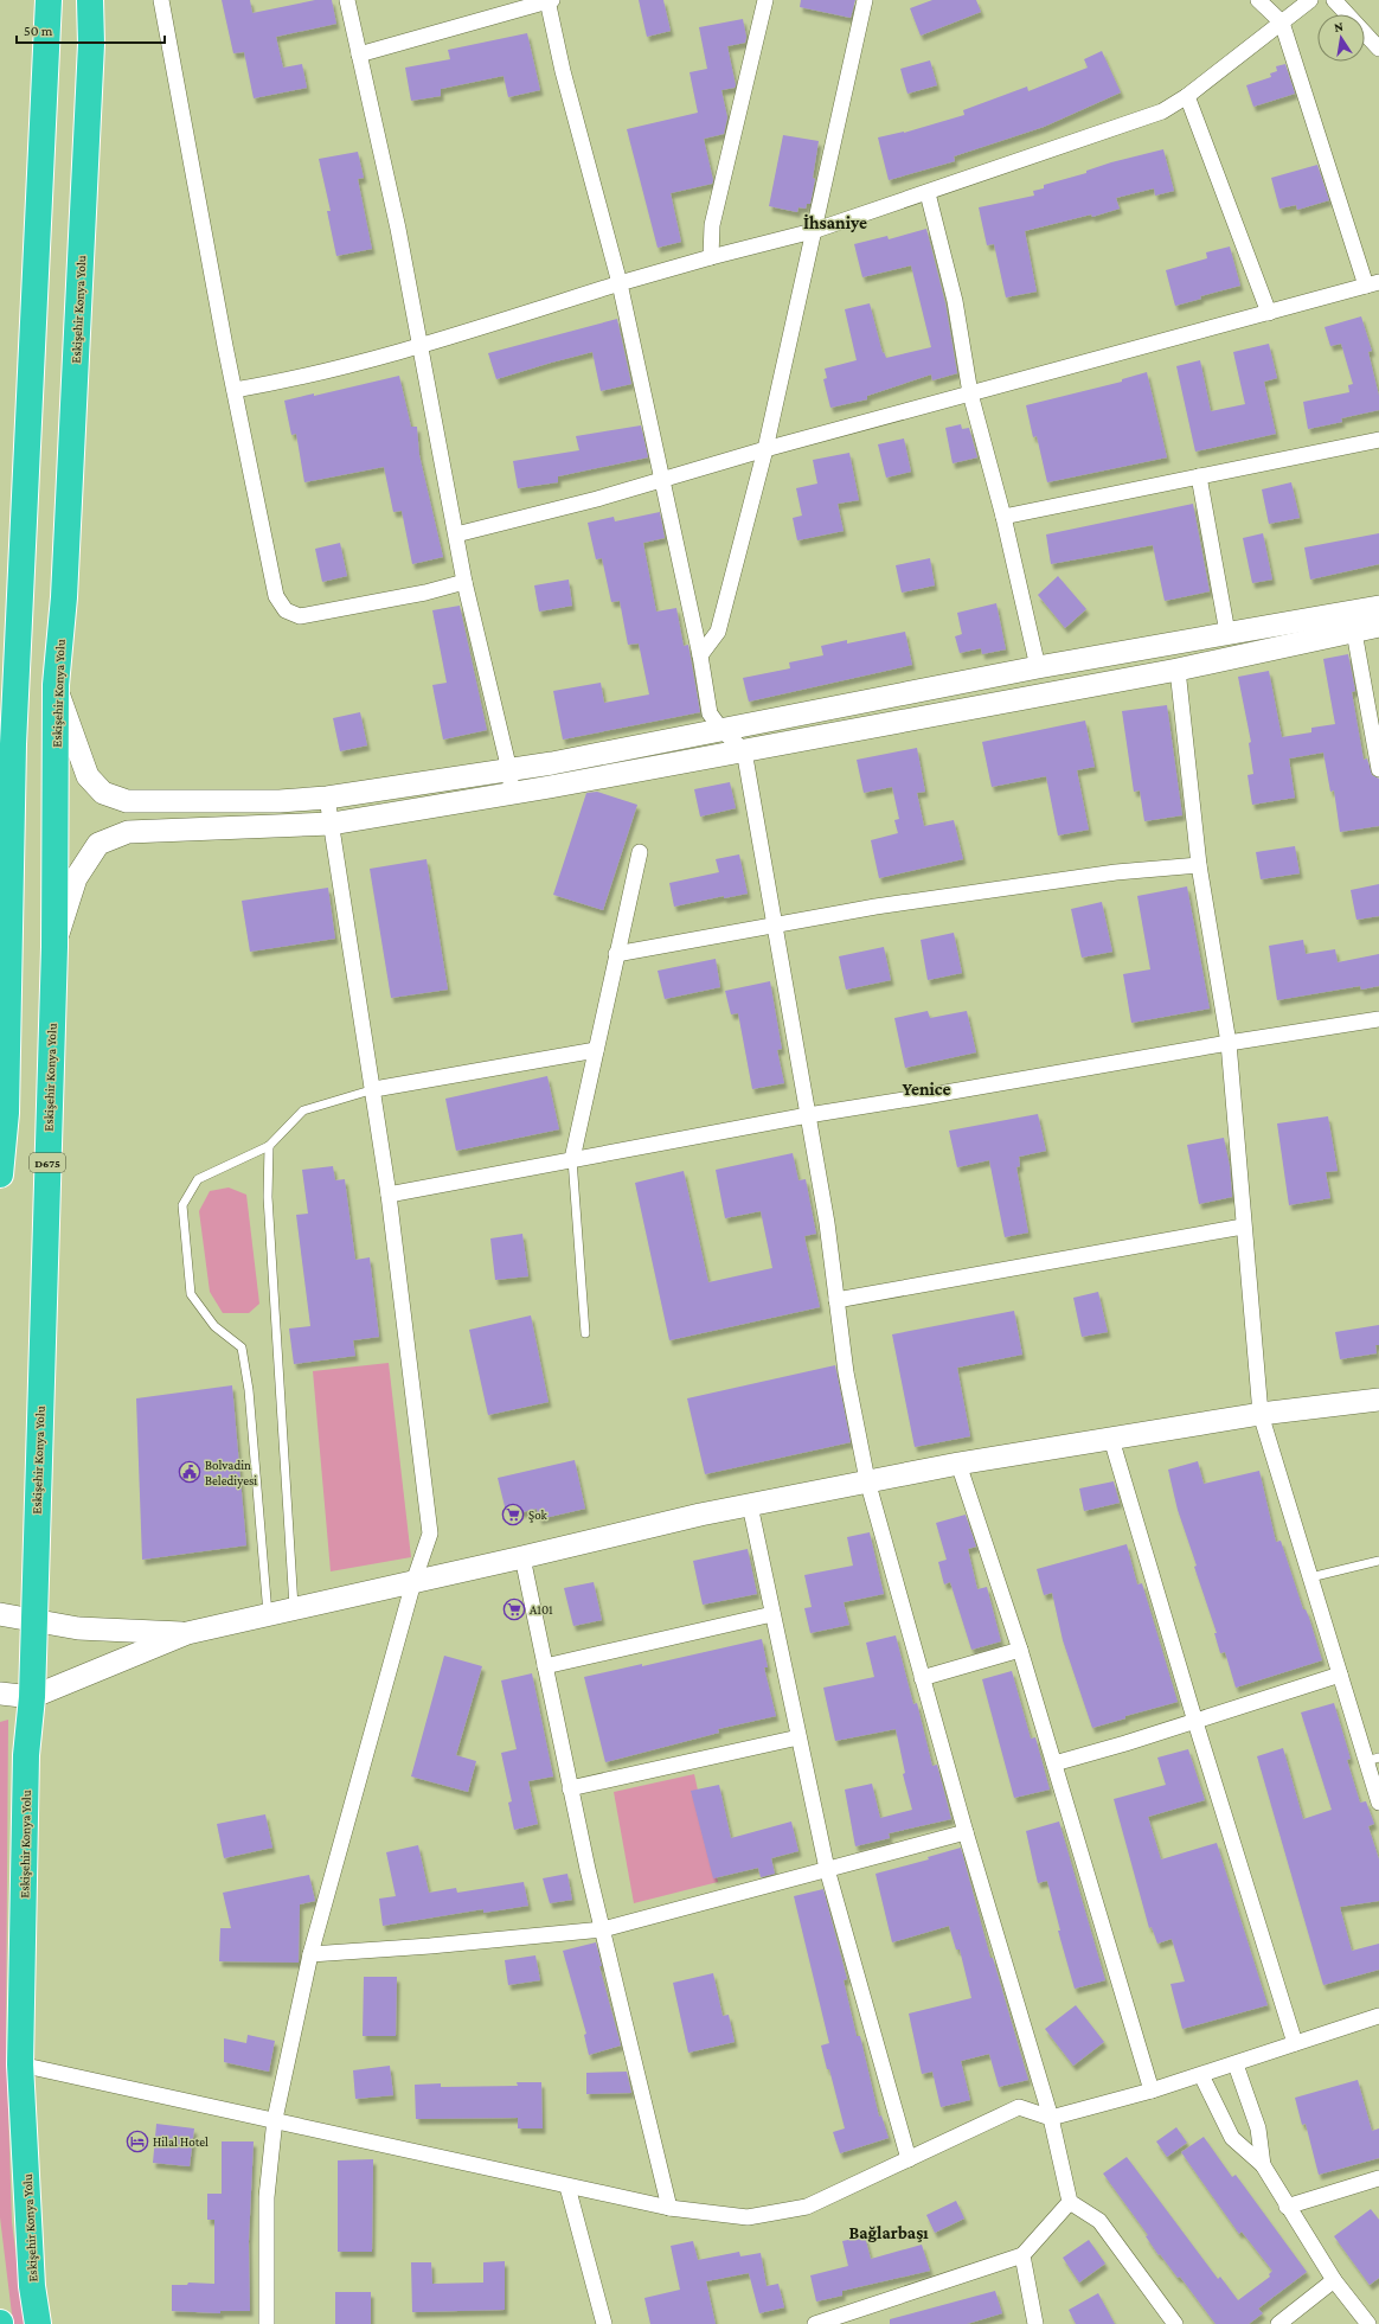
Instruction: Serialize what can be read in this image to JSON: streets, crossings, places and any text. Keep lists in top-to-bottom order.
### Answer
{
  "streets": {
    "highway": ["Eskişehir Konya Yolu", "D675"]
  },
  "districts": ["İhsaniye", "Yenice", "Bağlarbaşı"],
  "places": {
    "public building": ["Bolvadin Belediyesi"],
    "supermarket": ["Şok", "A101"],
    "hotel": ["Hilal Hotel"]
  },
  "scale_bar": "50 m",
  "north": "top"
}
